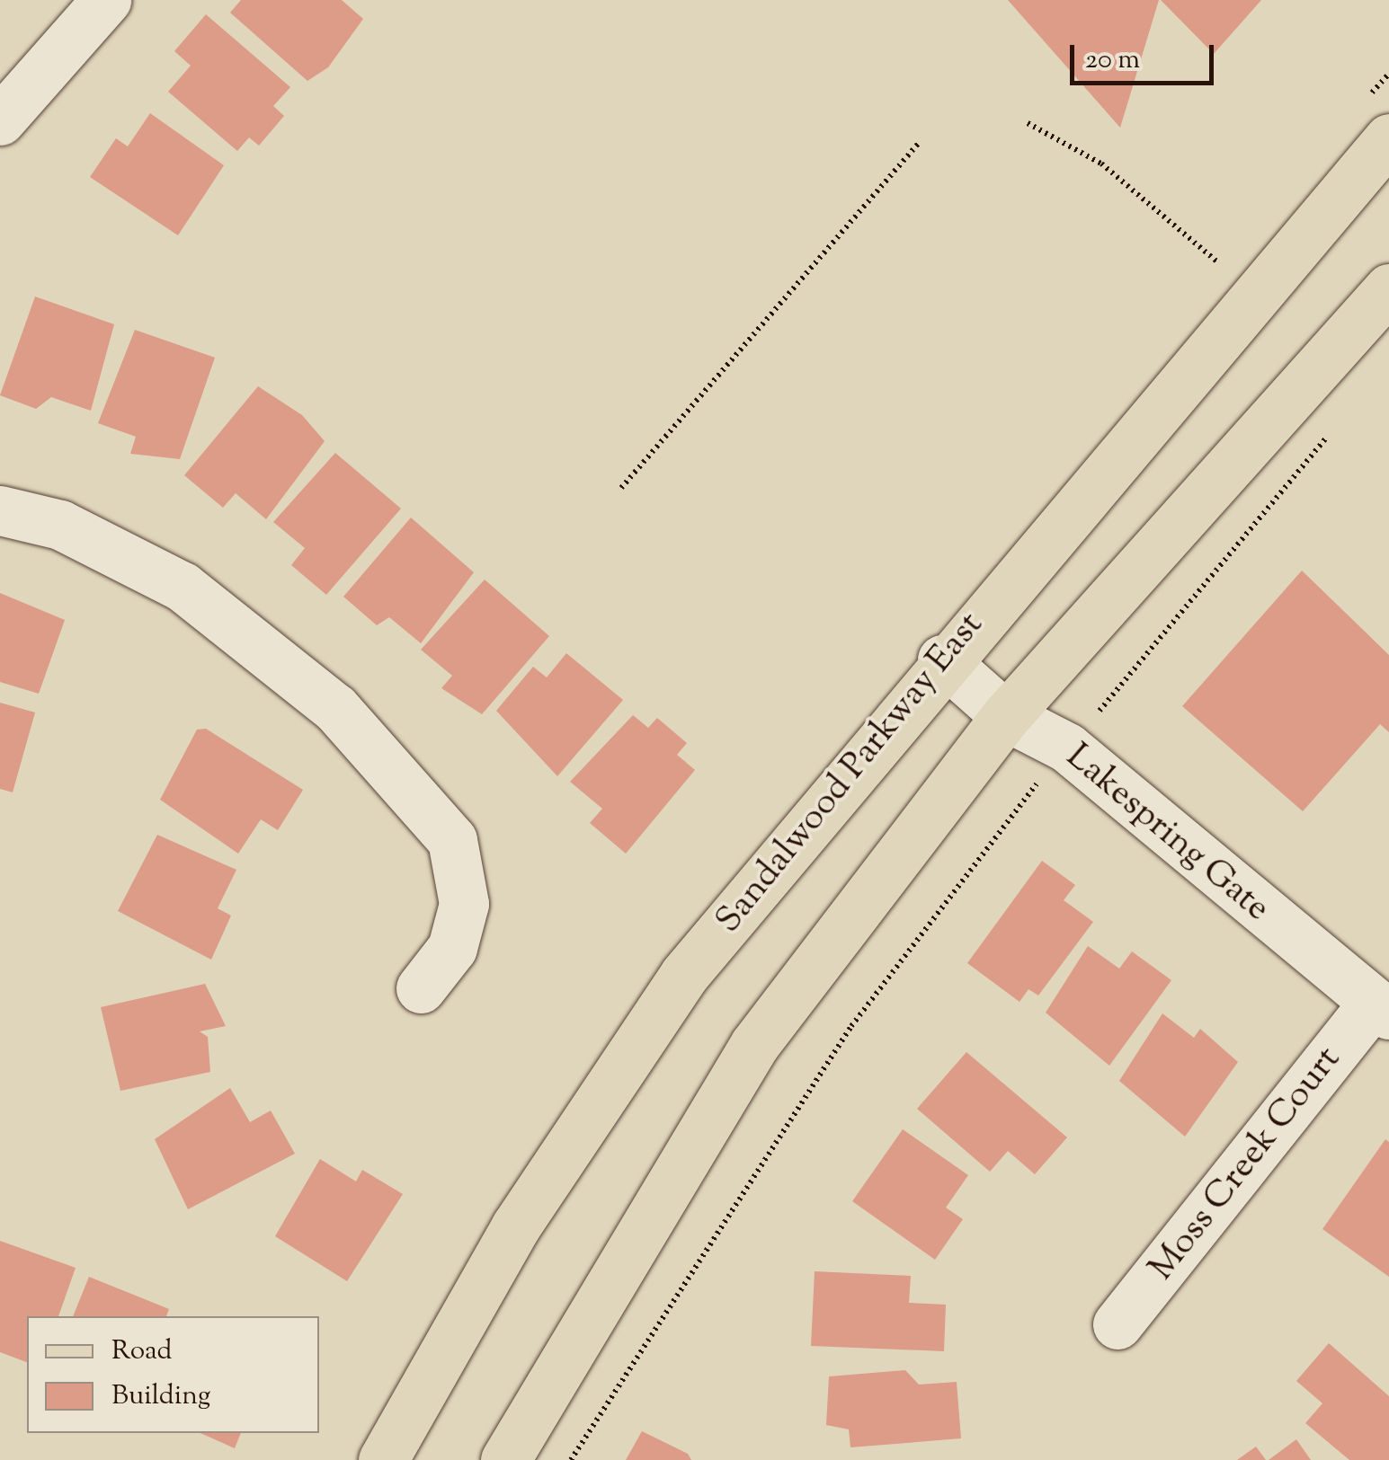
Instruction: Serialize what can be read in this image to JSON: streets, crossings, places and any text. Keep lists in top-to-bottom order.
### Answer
{
  "streets": {
    "main road": ["Sandalwood Parkway East"],
    "street": ["Lakespring Gate", "Moss Creek Court"]
  },
  "crossings": [
    ["Sandalwood Parkway East", "Lakespring Gate"],
    ["Lakespring Gate", "Moss Creek Court"]
  ],
  "legend": ["Road", "Building"],
  "scale_bar": "20 m"
}
